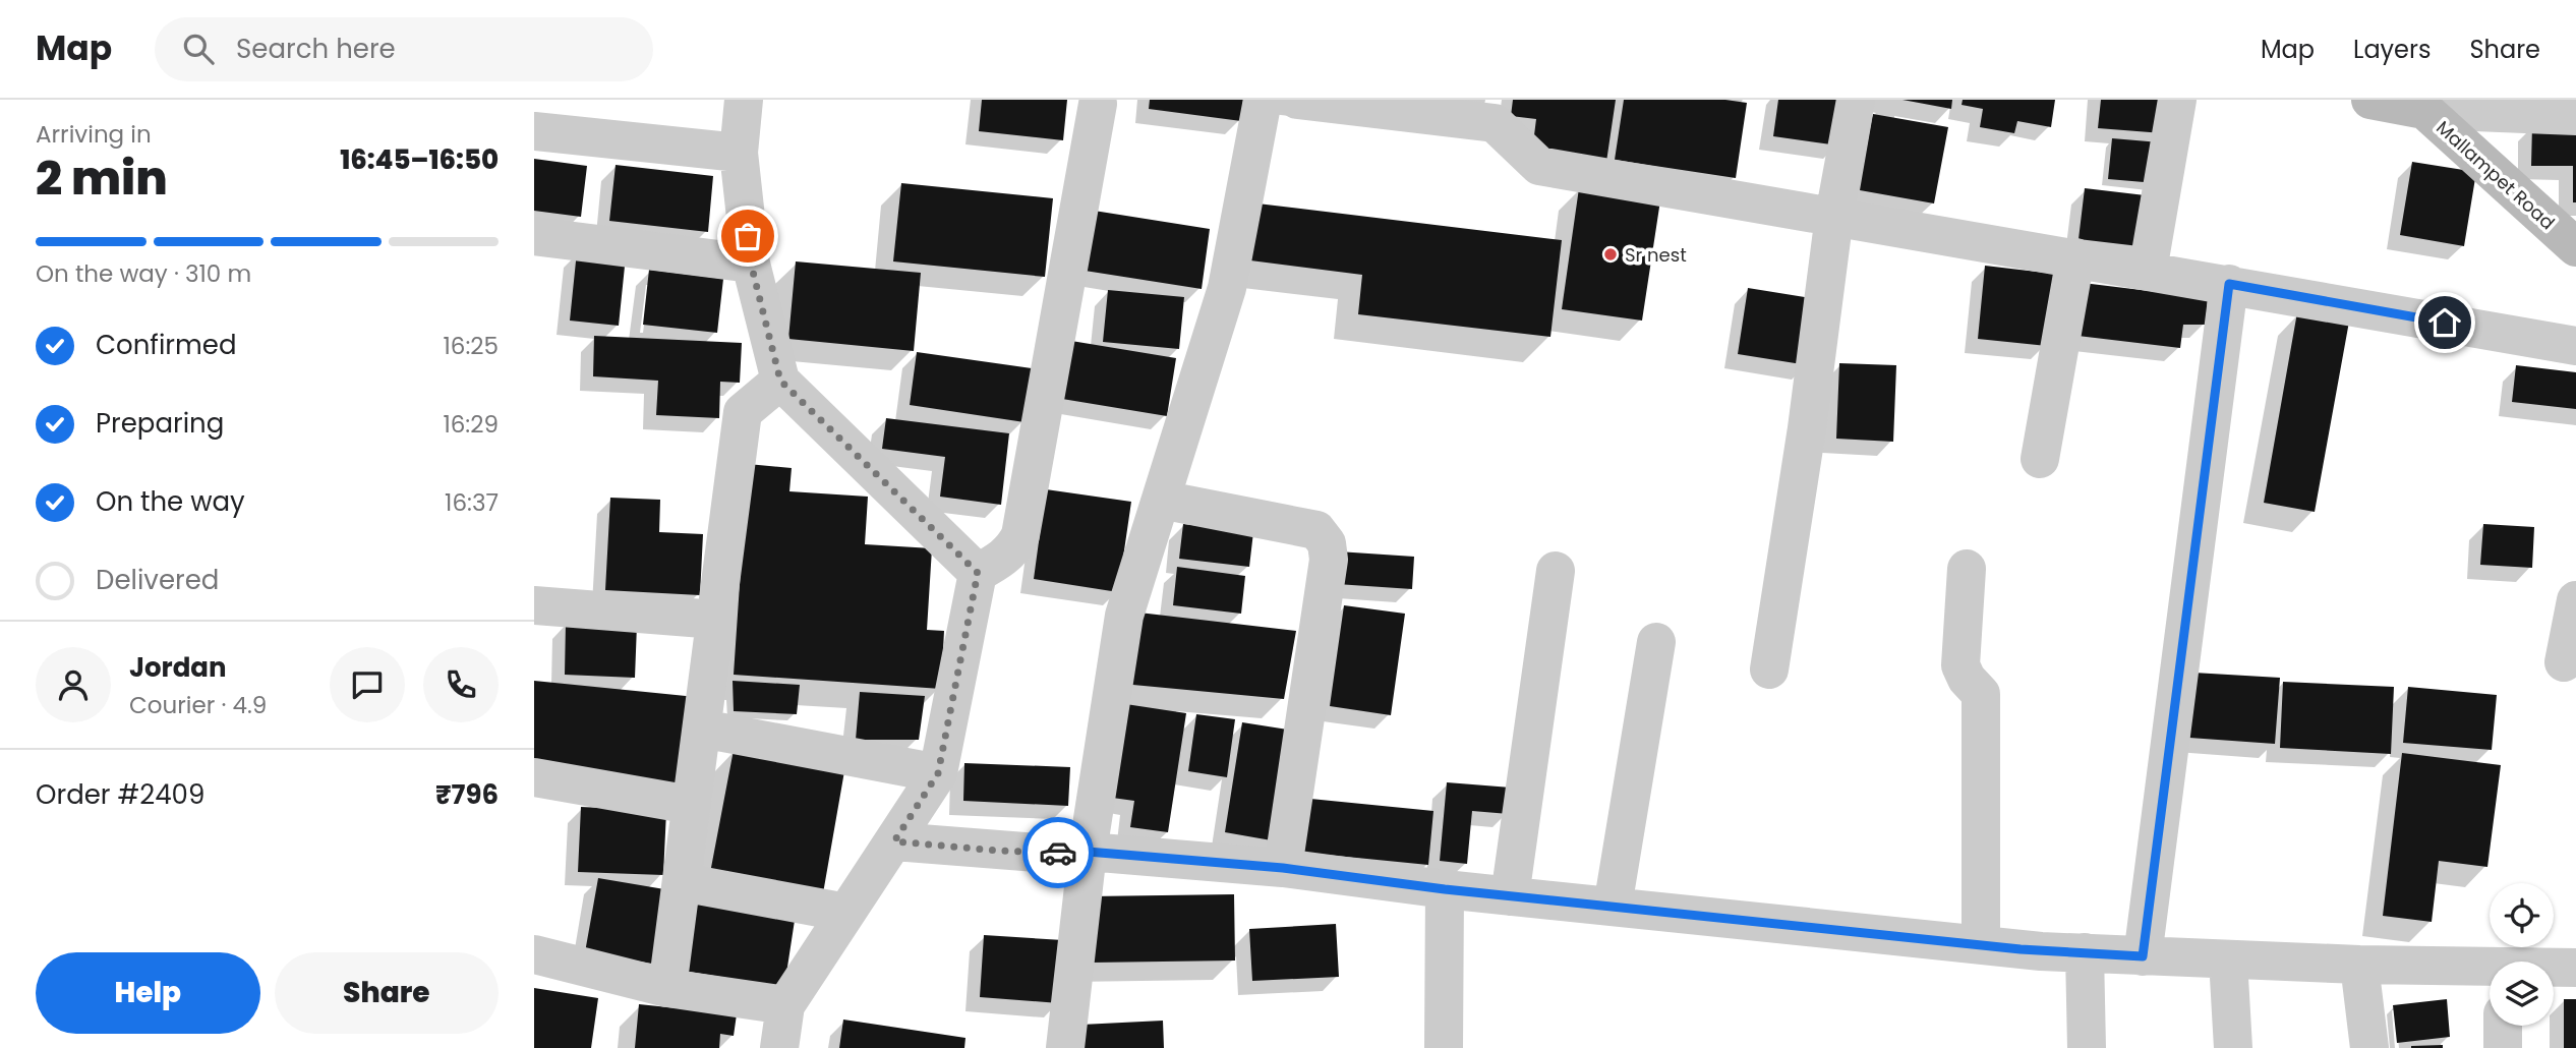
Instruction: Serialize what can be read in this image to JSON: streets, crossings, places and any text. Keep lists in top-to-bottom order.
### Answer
{
  "streets": {
    "main road": ["Mallampet Road"]
  },
  "places": ["Sr nest"],
  "page": {
    "header": "Map",
    "search": "Search here",
    "nav": ["Map", "Layers", "Share"],
    "heading": ["2 min", "Arriving in", "16:45–16:50"],
    "panel": [
      "Jordan",
      "Courier · 4.9",
      "Order #2409",
      "₹796"
    ],
    "bar": "On the way · 310 m",
    "list": [
      ["Confirmed", "16:25"],
      ["Preparing", "16:29"],
      ["On the way", "16:37"],
      "Delivered"
    ],
    "buttons": ["Help", "Share"]
  }
}
